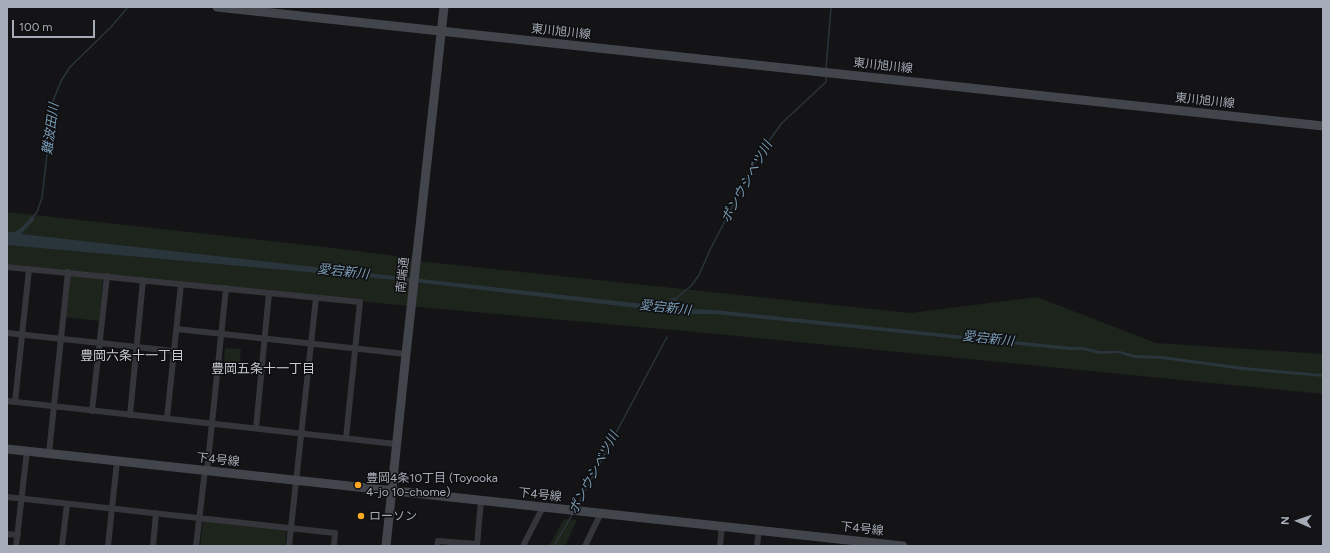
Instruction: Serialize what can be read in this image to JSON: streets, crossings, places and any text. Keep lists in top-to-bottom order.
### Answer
{
  "streets": {
    "main road": ["東川旭川線", "南端通", "下4号線"]
  },
  "crossings": [
    ["東川旭川線", "南端通"],
    ["南端通", "下4号線"]
  ],
  "districts": ["豊岡六条十一丁目", "豊岡五条十一丁目"],
  "water": ["難波田川", "ポンウシベツ川", "愛宕新川"],
  "places": ["豊岡4条10丁目 (Toyooka 4-jo 10-chome)", "ローソン"],
  "scale_bar": "100 m",
  "north": "left"
}
